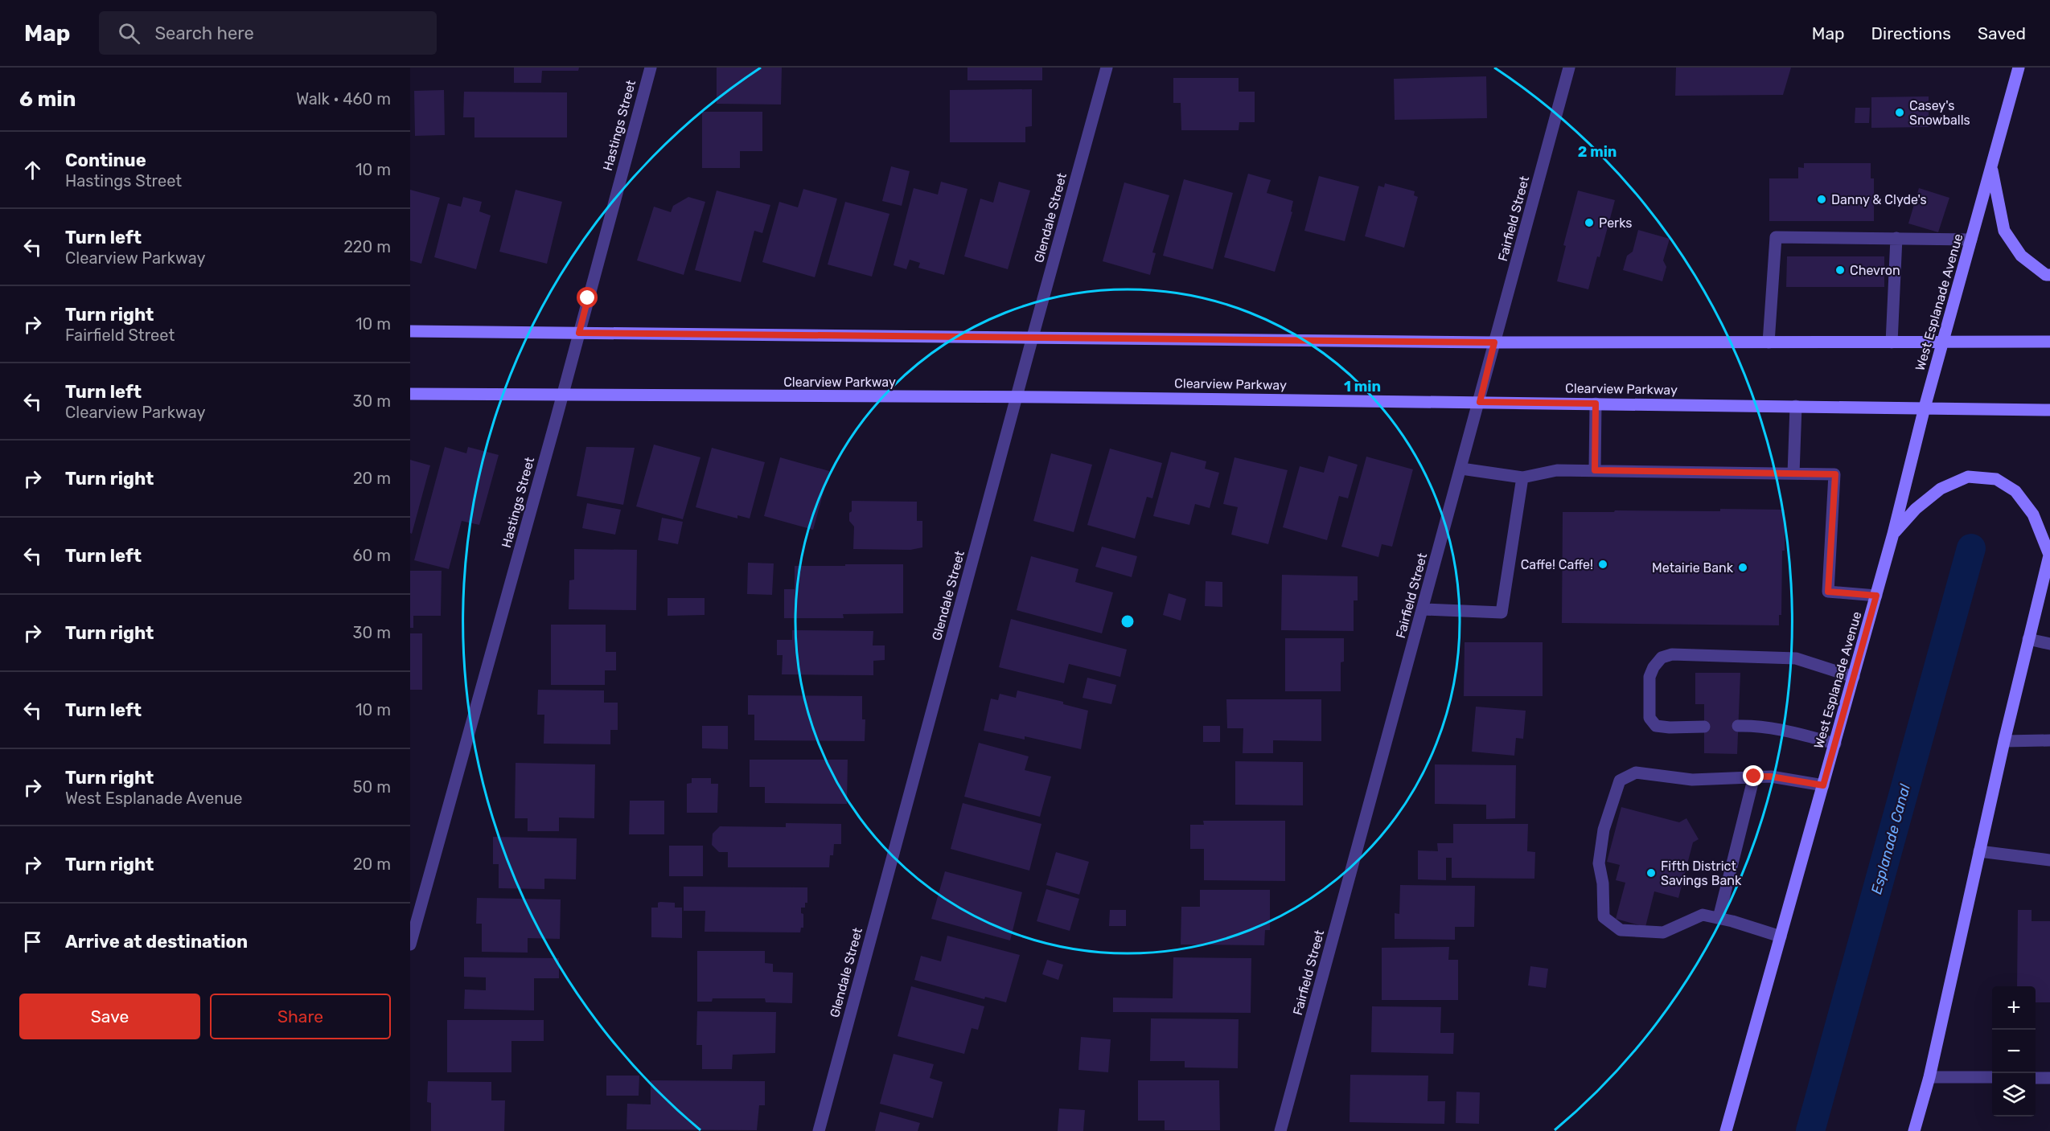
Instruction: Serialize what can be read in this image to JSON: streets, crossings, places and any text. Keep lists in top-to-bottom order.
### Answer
{
  "streets": {
    "main road": ["West Esplanade Avenue", "Clearview Parkway"],
    "street": ["Hastings Street", "Glendale Street", "Fairfield Street"]
  },
  "crossings": [
    ["Hastings Street", "Clearview Parkway"],
    ["Glendale Street", "Clearview Parkway"],
    ["Fairfield Street", "Clearview Parkway"],
    ["West Esplanade Avenue", "Clearview Parkway"]
  ],
  "water": ["Esplanade Canal"],
  "places": [
    "Casey's Snowballs",
    "Danny & Clyde's",
    "Perks",
    "Chevron",
    "Caffe! Caffe!",
    "Metairie Bank",
    "Fifth District Savings Bank"
  ],
  "page": {
    "header": "Map",
    "search": "Search here",
    "nav": ["Map", "Directions", "Saved"],
    "heading": ["6 min", "Walk · 460 m"],
    "list": [
      ["Continue", "Hastings Street", "10 m"],
      ["Turn left", "Clearview Parkway", "220 m"],
      ["Turn right", "Fairfield Street", "10 m"],
      ["Turn left", "Clearview Parkway", "30 m"],
      ["Turn right", "20 m"],
      ["Turn left", "60 m"],
      ["Turn right", "30 m"],
      ["Turn left", "10 m"],
      ["Turn right", "West Esplanade Avenue", "50 m"],
      ["Turn right", "20 m"],
      "Arrive at destination"
    ],
    "buttons": ["Save", "Share"],
    "map_buttons": ["+", "−"]
  },
  "rings": ["2 min", "1 min"]
}
